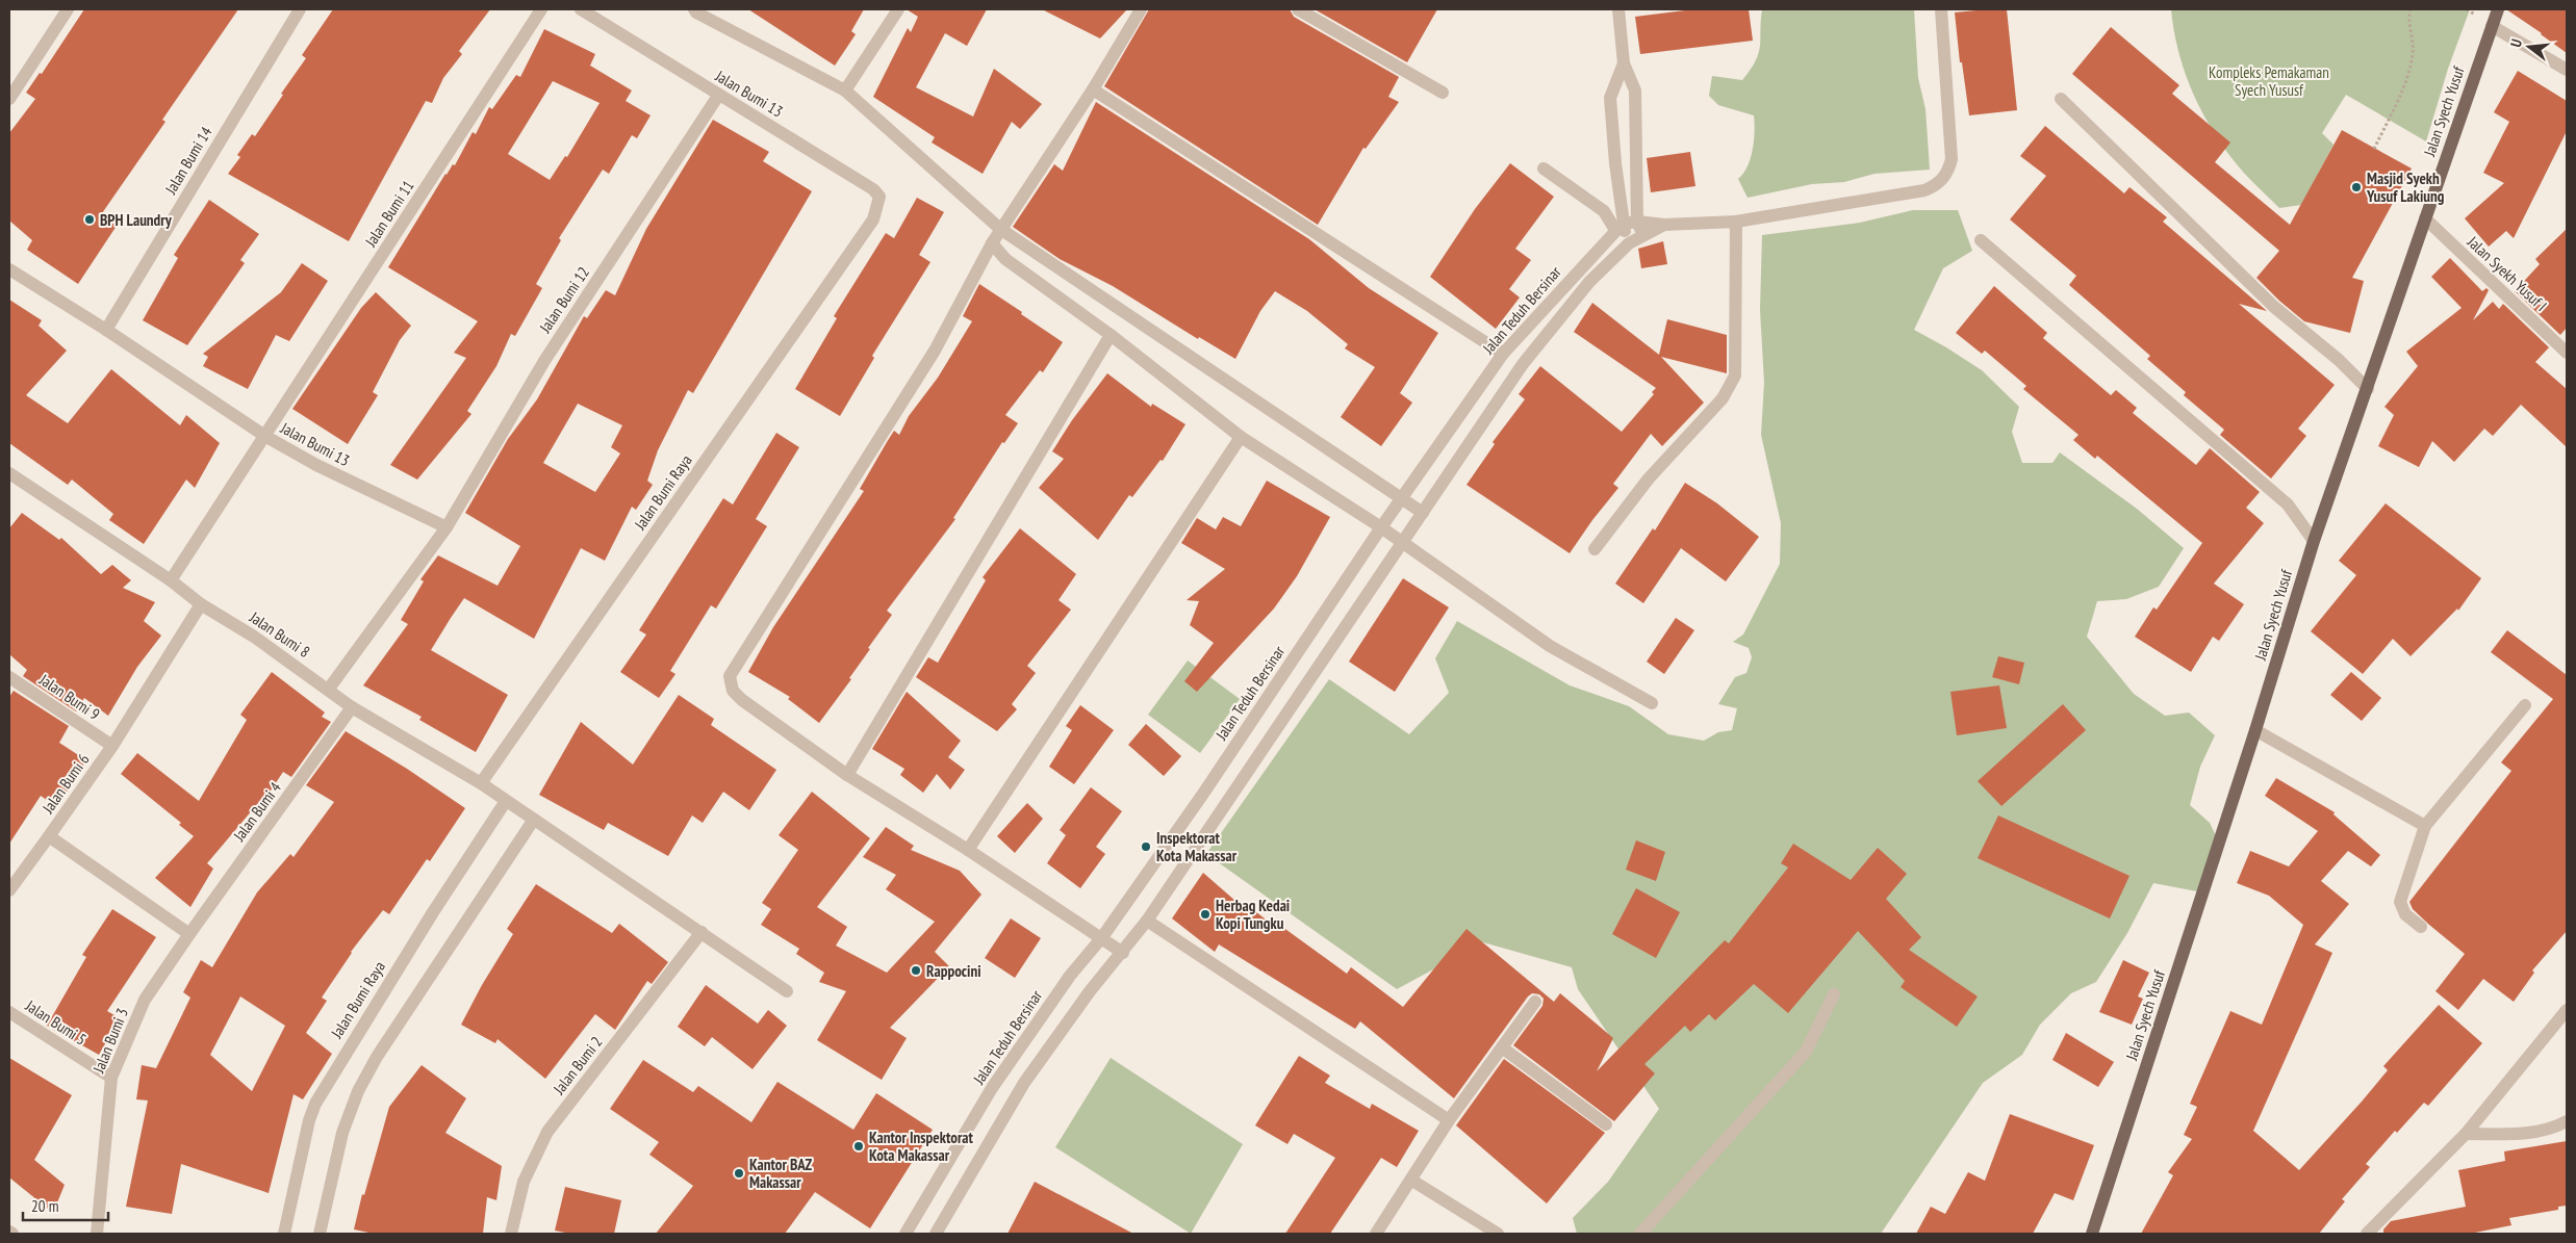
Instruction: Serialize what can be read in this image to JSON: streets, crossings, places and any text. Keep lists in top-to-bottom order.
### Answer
{
  "streets": {
    "main road": ["Jalan Syech Yusuf"],
    "street": [
      "Jalan Bumi 13",
      "Jalan Bumi 14",
      "Jalan Bumi 11",
      "Jalan Syekh Yusuf I",
      "Jalan Bumi 12",
      "Jalan Teduh Bersinar",
      "Jalan Bumi Raya",
      "Jalan Bumi 8",
      "Jalan Bumi 9",
      "Jalan Bumi 6",
      "Jalan Bumi 4",
      "Jalan Bumi 5",
      "Jalan Bumi 3",
      "Jalan Bumi 2"
    ]
  },
  "crossings": [
    ["Jalan Bumi 13", "Jalan Bumi 14"],
    ["Jalan Bumi 13", "Jalan Bumi 11"],
    ["Jalan Bumi 13", "Jalan Bumi 12"],
    ["Jalan Bumi 13", "Jalan Bumi Raya"],
    ["Jalan Syech Yusuf", "Jalan Syekh Yusuf I"],
    ["Jalan Bumi 11", "Jalan Bumi 8"],
    ["Jalan Bumi Raya", "Jalan Bumi 8"],
    ["Jalan Bumi 8", "Jalan Bumi 6"],
    ["Jalan Bumi 8", "Jalan Bumi 4"],
    ["Jalan Bumi 9", "Jalan Bumi 6"],
    ["Jalan Bumi 6", "Jalan Bumi 4"],
    ["Jalan Bumi 6", "Jalan Bumi 3"],
    ["Jalan Bumi 4", "Jalan Bumi 3"],
    ["Jalan Bumi 5", "Jalan Bumi 3"]
  ],
  "parks": ["Kompleks Pemakaman Syech Yususf"],
  "places": [
    "Masjid Syekh Yusuf Lakiung",
    "BPH Laundry",
    "Inspektorat Kota Makassar",
    "Herbag Kedai Kopi Tungku",
    "Rappocini",
    "Kantor Inspektorat Kota Makassar",
    "Kantor BAZ Makassar"
  ],
  "scale_bar": "20 m",
  "north": "left"
}
